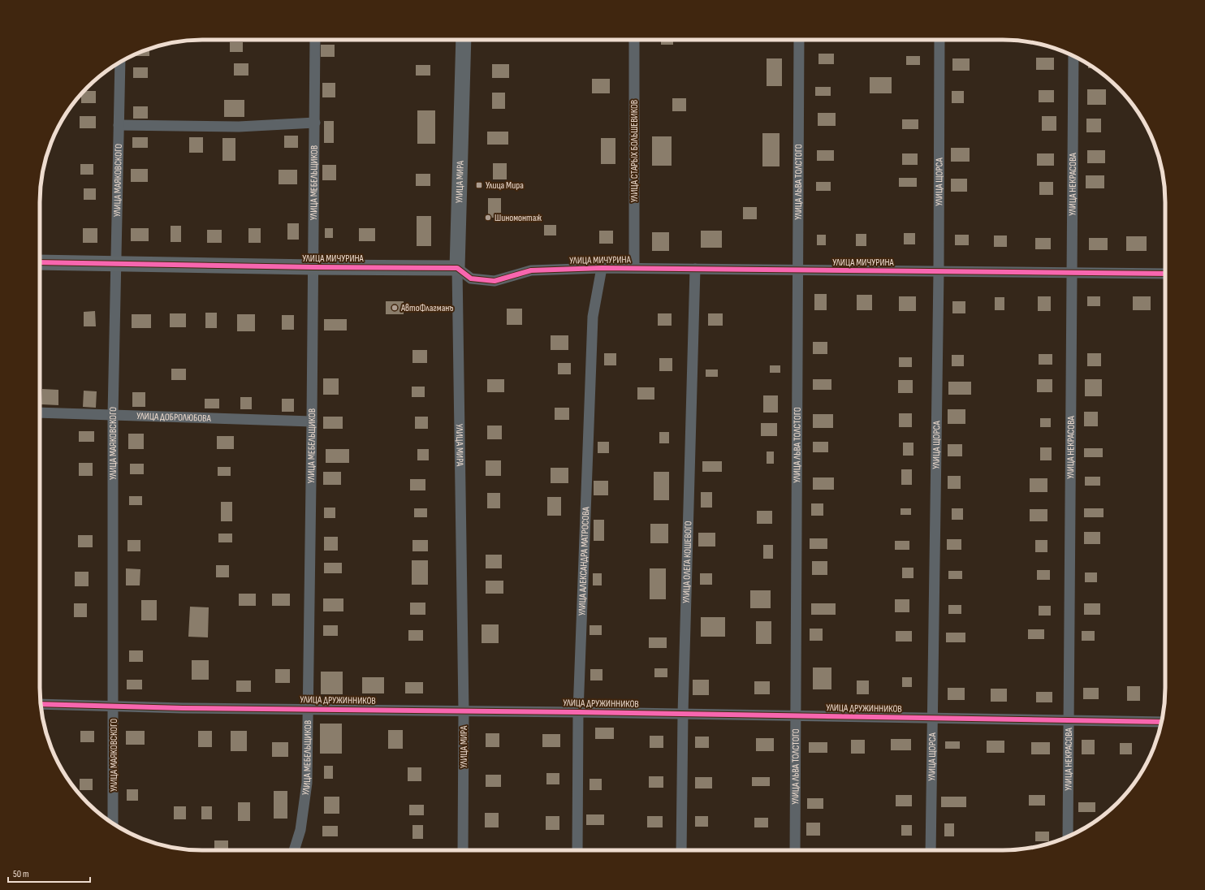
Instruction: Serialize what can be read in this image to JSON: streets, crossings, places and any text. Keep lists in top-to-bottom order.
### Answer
{
  "streets": {
    "street": [
      "УЛИЦА СТАРЫХ БОЛЬШЕВИКОВ",
      "УЛИЦА МАЯКОВСКОГО",
      "УЛИЦА МИРА",
      "УЛИЦА ЛЬВА ТОЛСТОГО",
      "УЛИЦА ЩОРСА",
      "УЛИЦА МЕБЕЛЬЩИКОВ",
      "УЛИЦА НЕКРАСОВА",
      "УЛИЦА МИЧУРИНА",
      "УЛИЦА ДОБРОЛЮБОВА",
      "УЛИЦА АЛЕКСАНДРА МАТРОСОВА",
      "УЛИЦА ОЛЕГА КОШЕВОГО",
      "УЛИЦА ДРУЖИННИКОВ"
    ]
  },
  "crossings": [
    ["УЛИЦА СТАРЫХ БОЛЬШЕВИКОВ", "УЛИЦА МИЧУРИНА"],
    ["УЛИЦА МАЯКОВСКОГО", "УЛИЦА МИЧУРИНА"],
    ["УЛИЦА МАЯКОВСКОГО", "УЛИЦА ДОБРОЛЮБОВА"],
    ["УЛИЦА МАЯКОВСКОГО", "УЛИЦА ДРУЖИННИКОВ"],
    ["УЛИЦА МИРА", "УЛИЦА МИЧУРИНА"],
    ["УЛИЦА МИРА", "УЛИЦА ДРУЖИННИКОВ"],
    ["УЛИЦА ЛЬВА ТОЛСТОГО", "УЛИЦА МИЧУРИНА"],
    ["УЛИЦА ЛЬВА ТОЛСТОГО", "УЛИЦА ДРУЖИННИКОВ"],
    ["УЛИЦА ЩОРСА", "УЛИЦА МИЧУРИНА"],
    ["УЛИЦА ЩОРСА", "УЛИЦА ДРУЖИННИКОВ"],
    ["УЛИЦА МЕБЕЛЬЩИКОВ", "УЛИЦА МИЧУРИНА"],
    ["УЛИЦА МЕБЕЛЬЩИКОВ", "УЛИЦА ДОБРОЛЮБОВА"],
    ["УЛИЦА МЕБЕЛЬЩИКОВ", "УЛИЦА ДРУЖИННИКОВ"],
    ["УЛИЦА НЕКРАСОВА", "УЛИЦА МИЧУРИНА"],
    ["УЛИЦА НЕКРАСОВА", "УЛИЦА ДРУЖИННИКОВ"],
    ["УЛИЦА МИЧУРИНА", "УЛИЦА АЛЕКСАНДРА МАТРОСОВА"],
    ["УЛИЦА МИЧУРИНА", "УЛИЦА ОЛЕГА КОШЕВОГО"],
    ["УЛИЦА АЛЕКСАНДРА МАТРОСОВА", "УЛИЦА ДРУЖИННИКОВ"],
    ["УЛИЦА ОЛЕГА КОШЕВОГО", "УЛИЦА ДРУЖИННИКОВ"]
  ],
  "places": {
    "transit": ["Улица Мира"],
    "other": ["Шиномонтаж", "АвтоФлагманъ"]
  },
  "scale_bar": "50 m"
}
